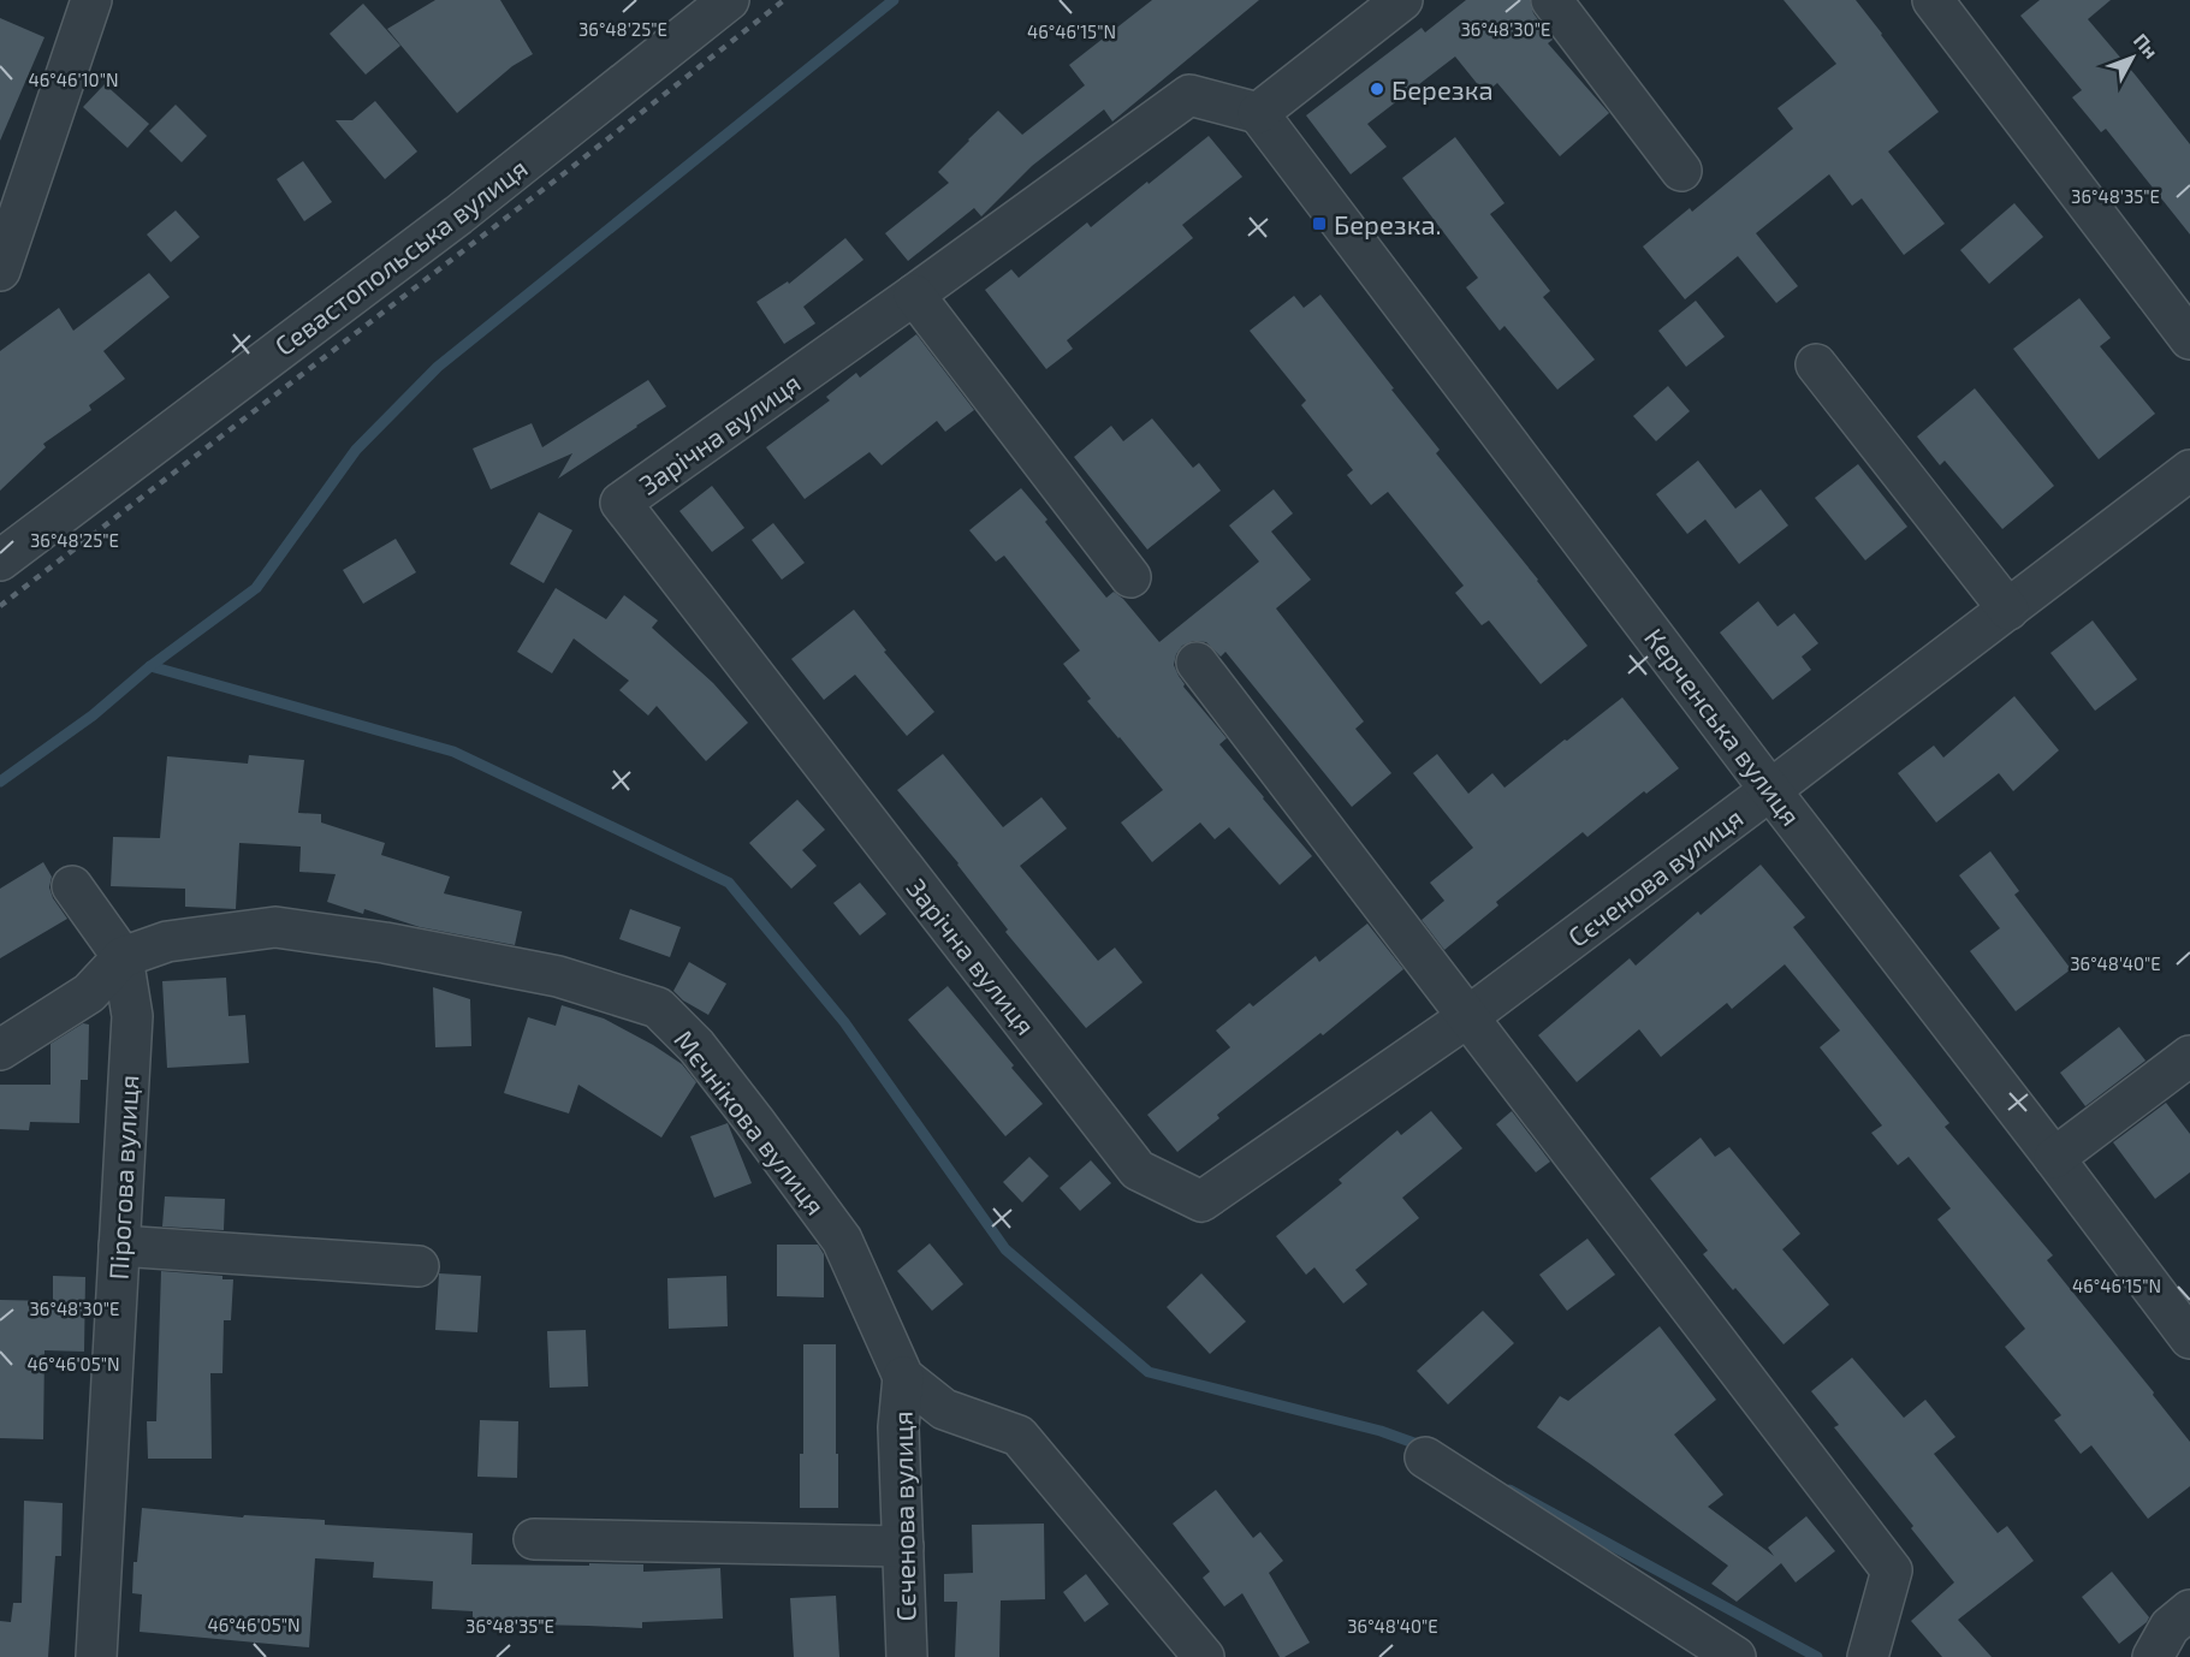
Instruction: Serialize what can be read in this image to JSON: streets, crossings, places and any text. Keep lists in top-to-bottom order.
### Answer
{
  "streets": {
    "street": [
      "Севастопольська вулиця",
      "Зарічна вулиця",
      "Керченська вулиця",
      "Сєченова вулиця",
      "Мєчнікова вулиця",
      "Пірогова вулиця"
    ]
  },
  "crossings": [
    ["Зарічна вулиця", "Керченська вулиця"],
    ["Зарічна вулиця", "Сєченова вулиця"],
    ["Керченська вулиця", "Сєченова вулиця"],
    ["Сєченова вулиця", "Мєчнікова вулиця"],
    ["Мєчнікова вулиця", "Пірогова вулиця"]
  ],
  "places": {
    "other": ["Березка"],
    "transit": ["Березка."]
  },
  "north": "top right",
  "coordinates": [
    "36°48'25\"E",
    "36°48'30\"E",
    "46°46'15\"N",
    "46°46'10\"N",
    "36°48'35\"E",
    "36°48'40\"E",
    "46°46'05\"N"
  ]
}
